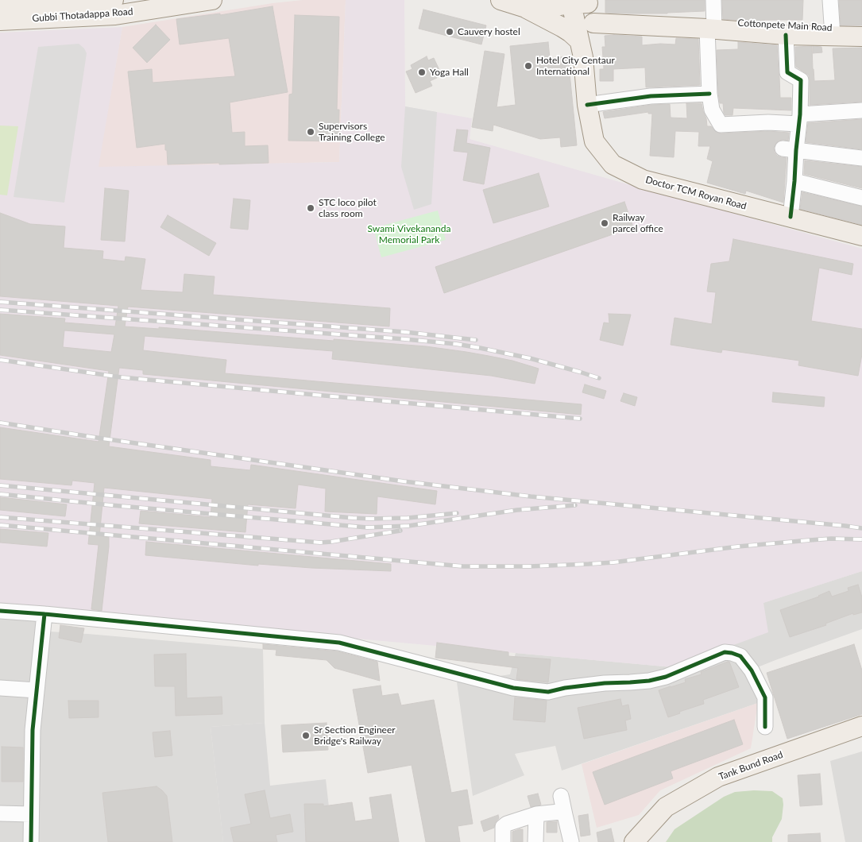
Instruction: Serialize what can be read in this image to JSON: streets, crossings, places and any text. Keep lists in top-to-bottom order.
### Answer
{
  "streets": {
    "main road": [
      "Gubbi Thotadappa Road",
      "Cottonpete Main Road",
      "Doctor TCM Royan Road",
      "Tank Bund Road"
    ]
  },
  "parks": ["Swami Vivekananda Memorial Park"],
  "places": [
    "Cauvery hostel",
    "Hotel City Centaur International",
    "Yoga Hall",
    "Supervisors Training College",
    "STC loco pilot class room",
    "Railway parcel office",
    "Sr Section Engineer Bridge's Railway"
  ]
}
